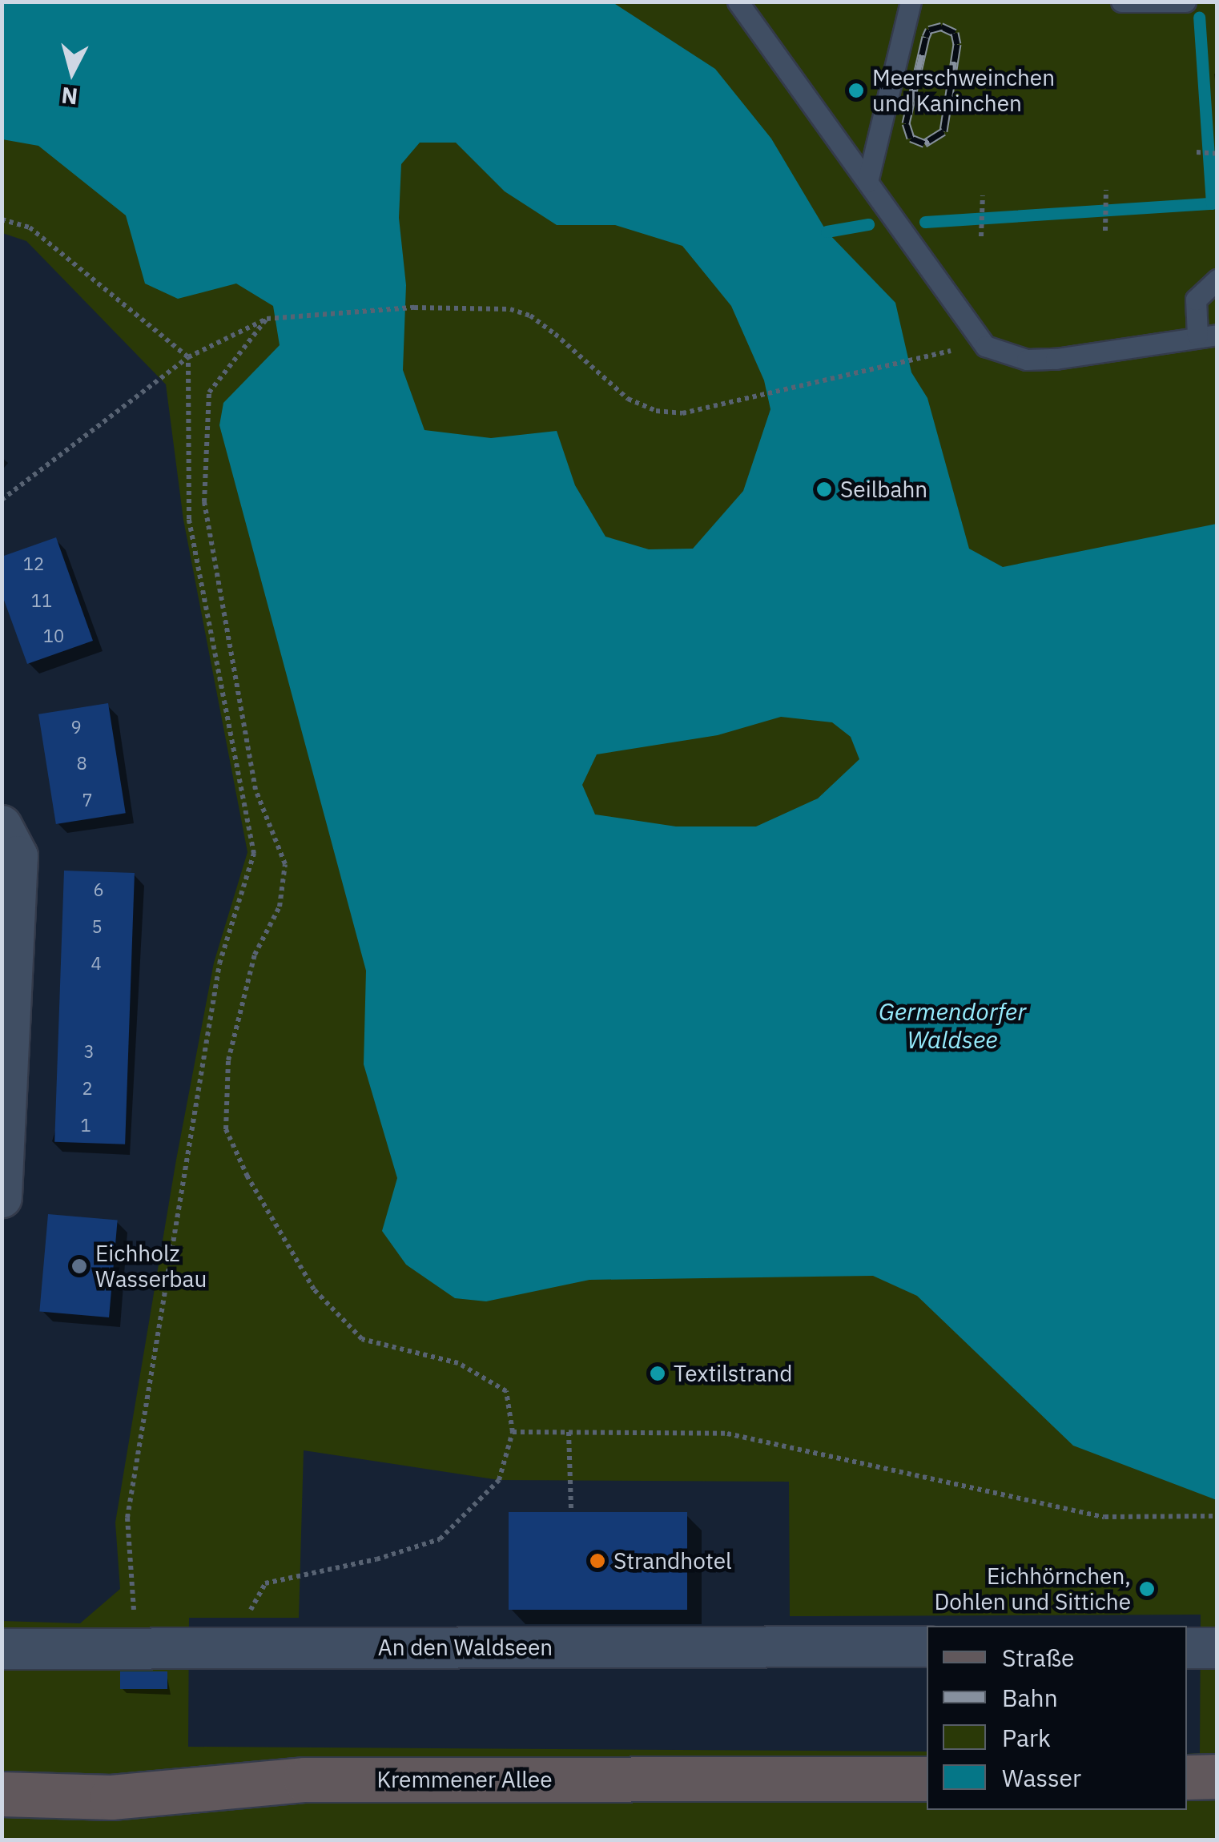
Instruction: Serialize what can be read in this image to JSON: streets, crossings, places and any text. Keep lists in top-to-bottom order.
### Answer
{
  "streets": {
    "main road": ["Kremmener Allee"],
    "street": ["An den Waldseen"]
  },
  "water": ["Germendorfer Waldsee"],
  "places": [
    "Meerschweinchen und Kaninchen",
    "Seilbahn",
    "Eichholz Wasserbau",
    "Textilstrand",
    "Strandhotel",
    "Eichhörnchen, Dohlen und Sittiche"
  ],
  "house_numbers": [
    "12",
    "11",
    "10",
    "9",
    "8",
    "7",
    "6",
    "5",
    "4",
    "3",
    "2",
    "1"
  ],
  "legend": [
    "Straße",
    "Bahn",
    "Park",
    "Wasser"
  ],
  "north": "bottom"
}
